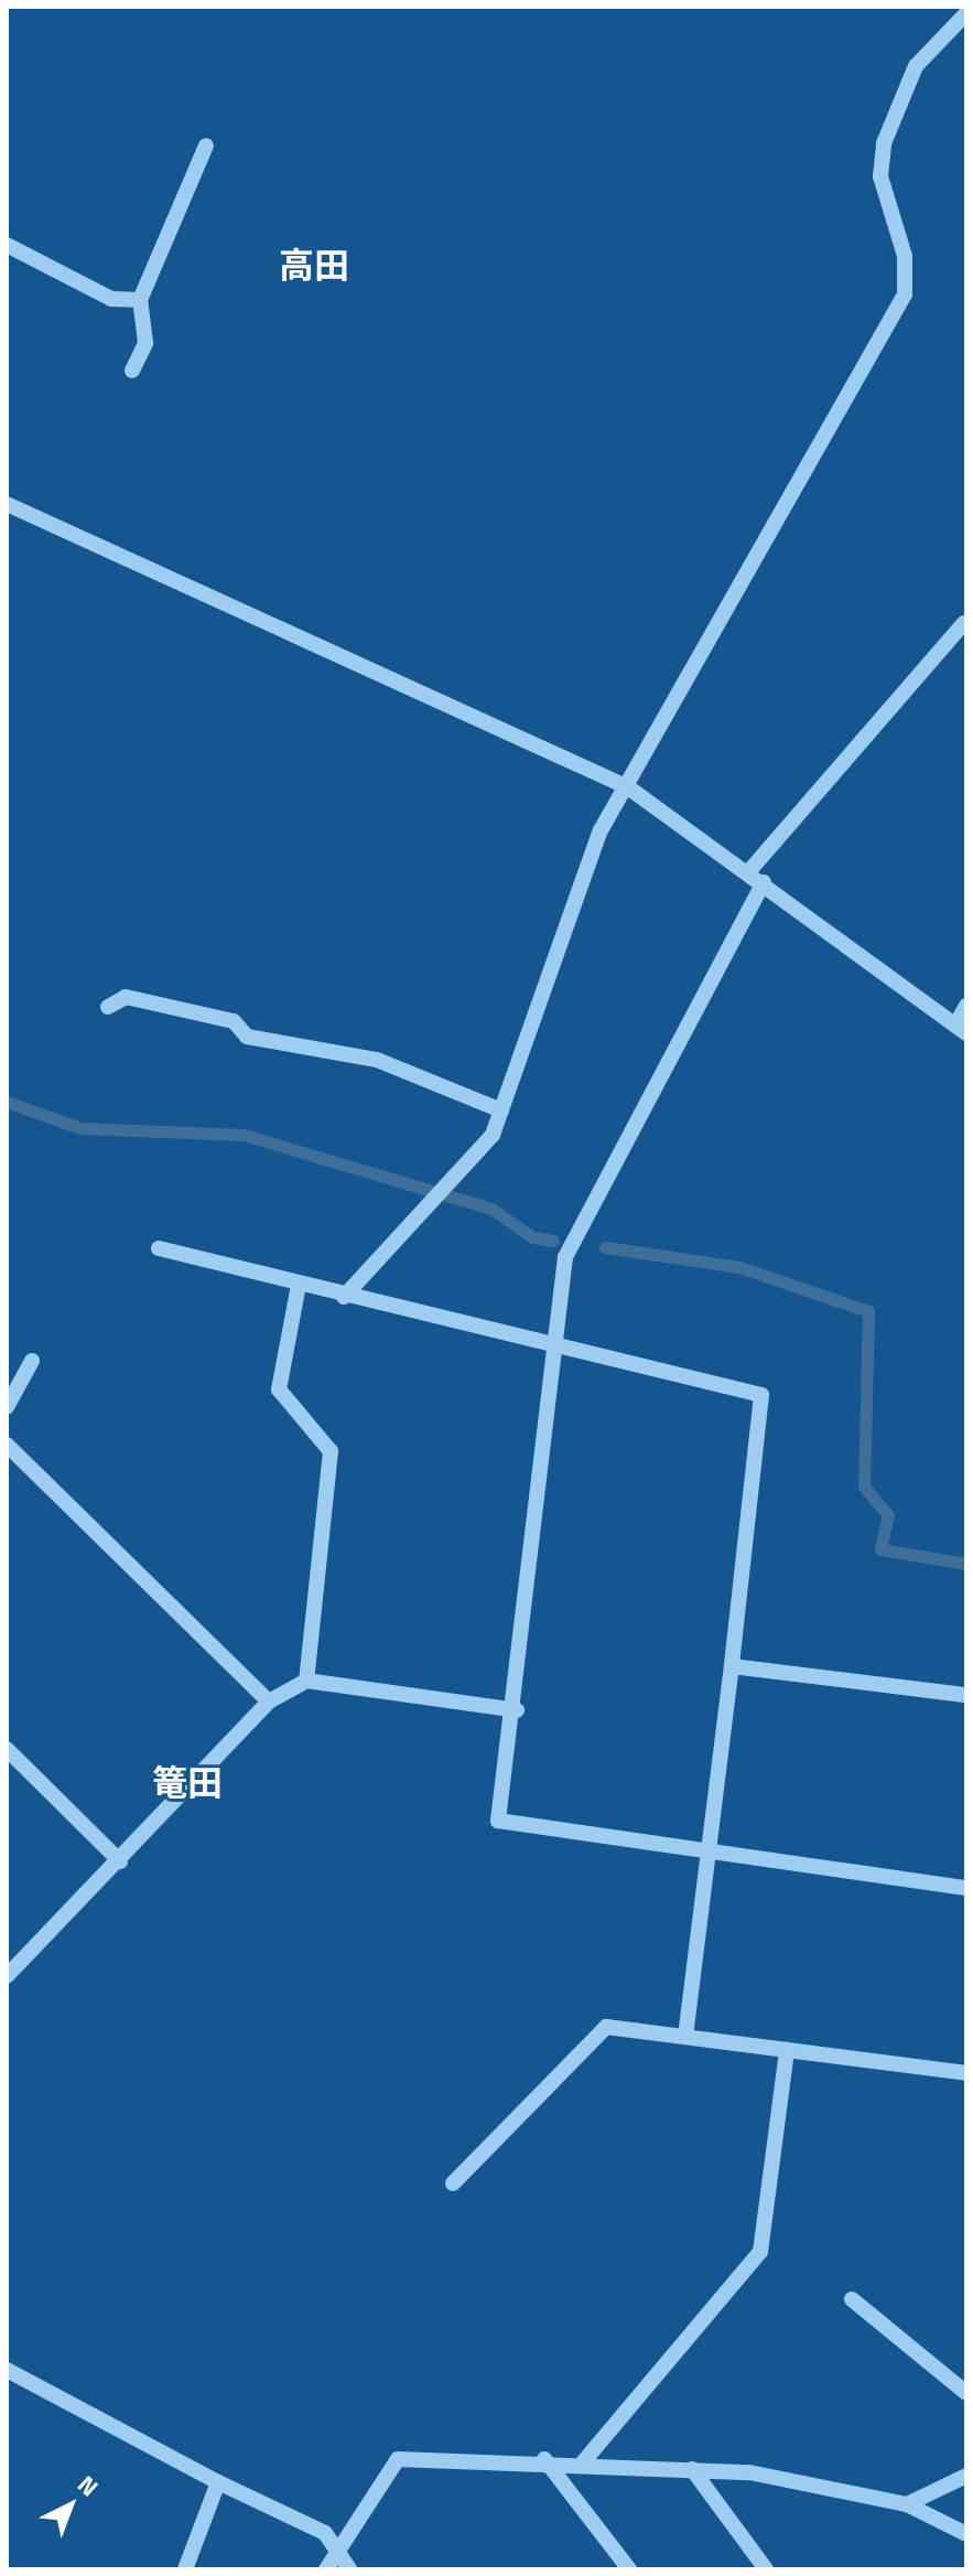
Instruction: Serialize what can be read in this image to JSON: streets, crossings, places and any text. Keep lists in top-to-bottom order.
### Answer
{
  "districts": ["高田", "篭田"],
  "north": "top right"
}
